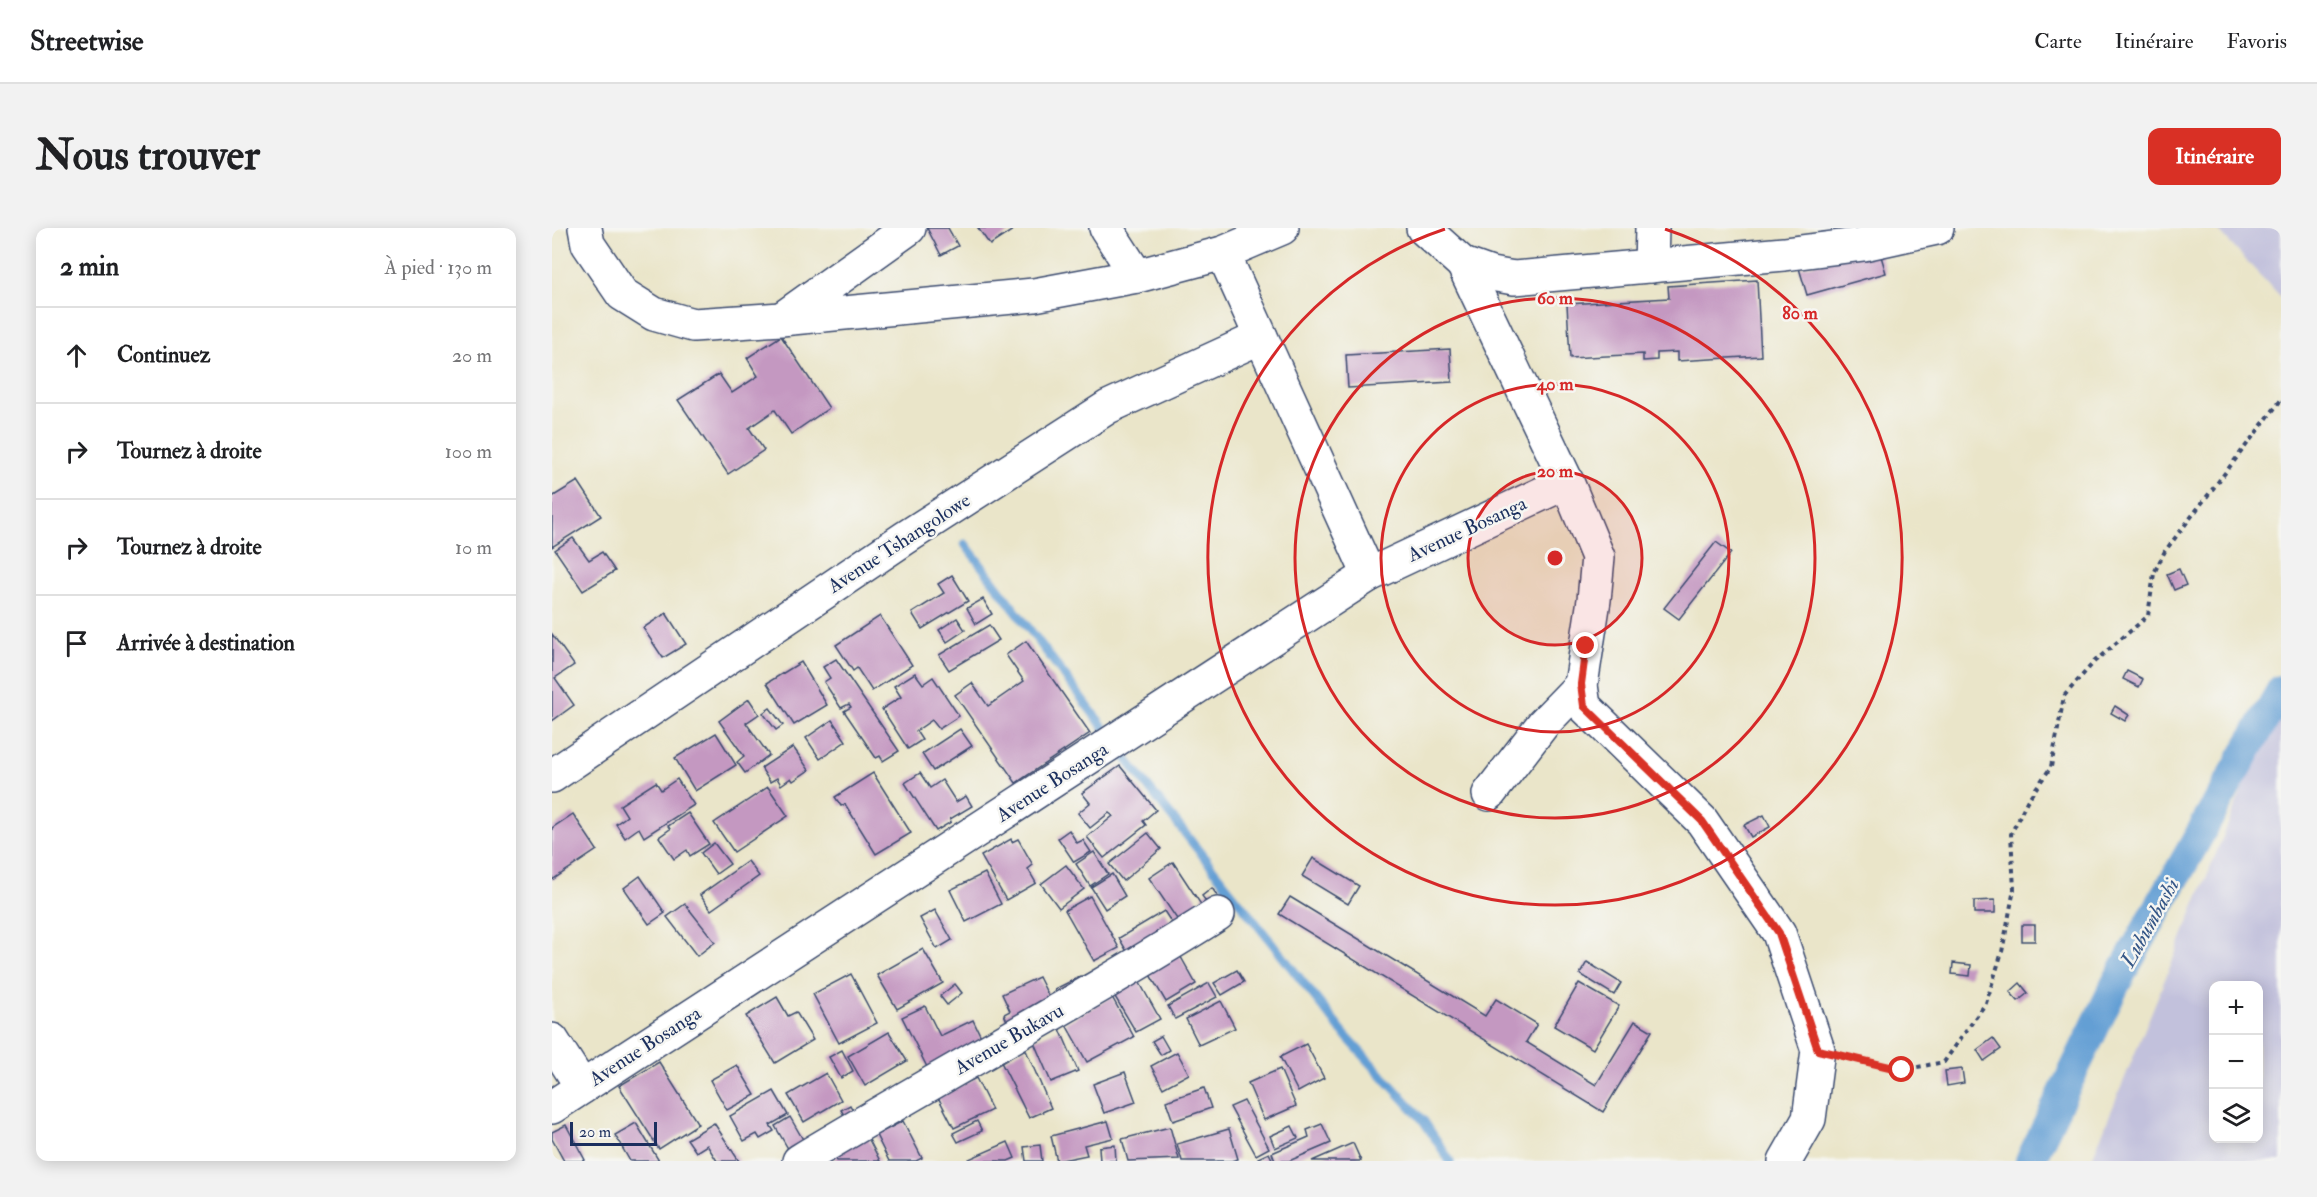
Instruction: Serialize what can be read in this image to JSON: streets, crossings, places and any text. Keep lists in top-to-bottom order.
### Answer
{
  "streets": {
    "street": ["Avenue Bosanga", "Avenue Tshangolowe", "Avenue Bukavu"]
  },
  "water": ["Lubumbashi"],
  "scale_bar": "20 m",
  "page": {
    "header": "Streetwise",
    "nav": ["Carte", "Itinéraire", "Favoris"],
    "buttons": "Itinéraire",
    "title": "Nous trouver",
    "heading": ["2 min", "À pied · 130 m"],
    "list": [
      ["Continuez", "20 m"],
      ["Tournez à droite", "100 m"],
      ["Tournez à droite", "10 m"],
      "Arrivée à destination"
    ],
    "map_buttons": ["+", "−"],
    "scale": "20 m"
  },
  "rings": [
    "60 m",
    "80 m",
    "40 m",
    "20 m"
  ]
}
